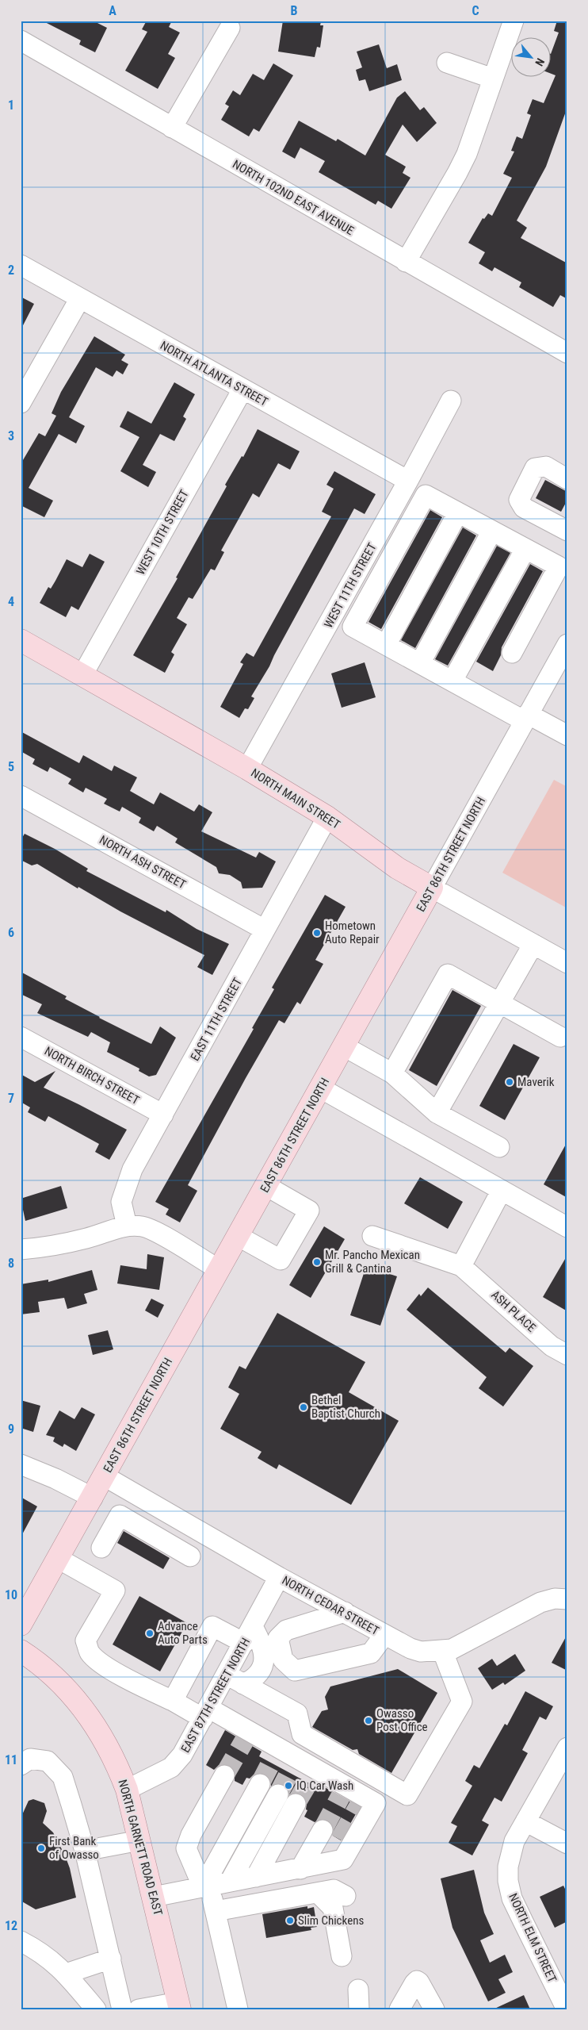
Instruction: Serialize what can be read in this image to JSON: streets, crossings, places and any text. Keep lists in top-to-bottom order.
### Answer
{
  "streets": {
    "main road": ["NORTH MAIN STREET", "EAST 86TH STREET NORTH", "NORTH GARNETT ROAD EAST"],
    "street": [
      "NORTH 102ND EAST AVENUE",
      "NORTH ATLANTA STREET",
      "WEST 10TH STREET",
      "WEST 11TH STREET",
      "NORTH ASH STREET",
      "EAST 11TH STREET",
      "NORTH BIRCH STREET",
      "ASH PLACE",
      "NORTH CEDAR STREET",
      "EAST 87TH STREET NORTH",
      "NORTH ELM STREET"
    ]
  },
  "crossings": [
    ["NORTH ATLANTA STREET", "WEST 10TH STREET"],
    ["NORTH ATLANTA STREET", "WEST 11TH STREET"],
    ["WEST 10TH STREET", "NORTH MAIN STREET"],
    ["WEST 11TH STREET", "NORTH MAIN STREET"],
    ["NORTH MAIN STREET", "EAST 86TH STREET NORTH"],
    ["NORTH MAIN STREET", "EAST 11TH STREET"],
    ["EAST 86TH STREET NORTH", "NORTH CEDAR STREET"],
    ["NORTH ASH STREET", "EAST 11TH STREET"],
    ["EAST 11TH STREET", "NORTH BIRCH STREET"],
    ["NORTH CEDAR STREET", "EAST 87TH STREET NORTH"],
    ["EAST 87TH STREET NORTH", "NORTH GARNETT ROAD EAST"]
  ],
  "places": [
    "Hometown Auto Repair",
    "Maverik",
    "Mr. Pancho Mexican Grill & Cantina",
    "Bethel Baptist Church",
    "Advance Auto Parts",
    "Owasso Post Office",
    "IQ Car Wash",
    "First Bank of Owasso",
    "Slim Chickens"
  ],
  "north": "bottom right",
  "grid": {
    "columns": ["A", "B", "C"],
    "rows": [
      "1",
      "2",
      "3",
      "4",
      "5",
      "6",
      "7",
      "8",
      "9",
      "10",
      "11",
      "12"
    ]
  }
}
